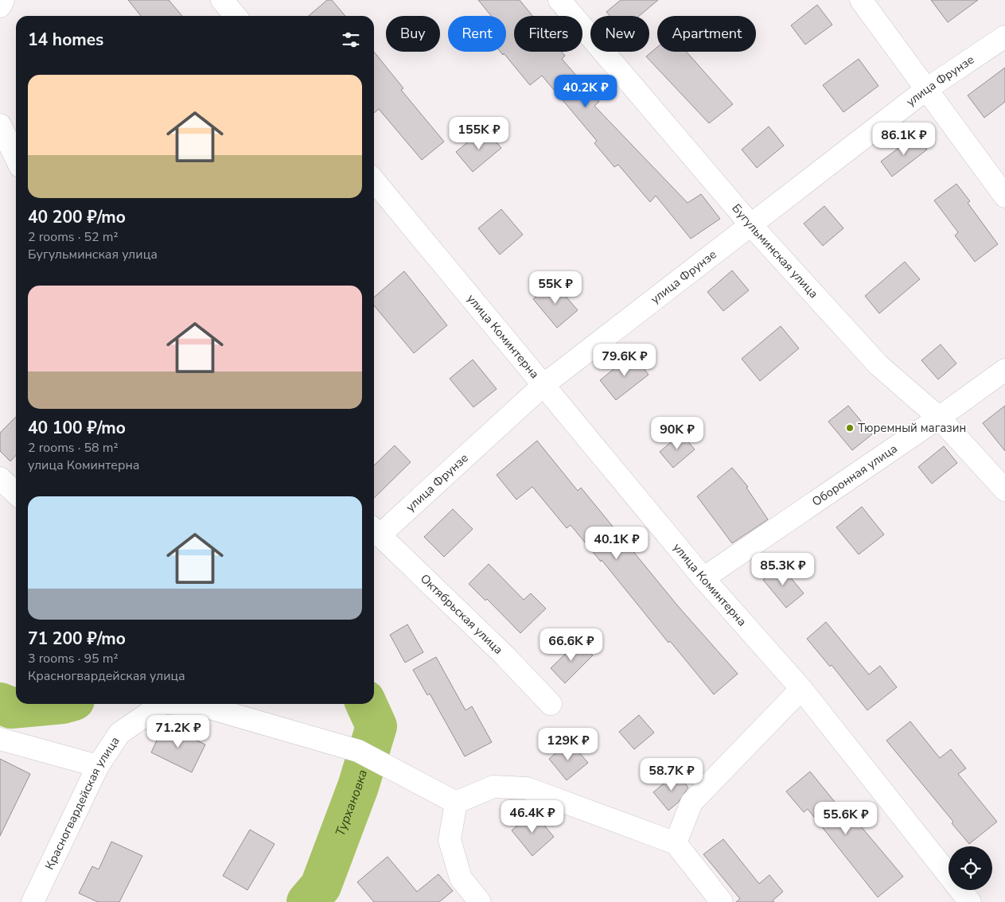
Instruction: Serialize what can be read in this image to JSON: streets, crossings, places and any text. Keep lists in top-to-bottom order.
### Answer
{
  "streets": {
    "street": [
      "улица Фрунзе",
      "Бугульминская улица",
      "улица Коминтерна",
      "Оборонная улица",
      "Октябрьская улица",
      "Красногвардейская улица"
    ]
  },
  "crossings": [
    ["улица Фрунзе", "Бугульминская улица"],
    ["улица Фрунзе", "улица Коминтерна"],
    ["улица Фрунзе", "Октябрьская улица"],
    ["Бугульминская улица", "Оборонная улица"],
    ["улица Коминтерна", "Оборонная улица"]
  ],
  "water": ["Турхановка"],
  "places": ["Тюремный магазин"],
  "page": {
    "chip": [
      "Buy",
      "Rent",
      "Filters",
      "New",
      "Apartment"
    ],
    "heading": "14 homes",
    "list": [
      {
        "name": "40 200 ₽/mo",
        "note": "2 rooms · 52 m² · Бугульминская улица"
      },
      {
        "name": "40 100 ₽/mo",
        "note": "2 rooms · 58 m² · улица Коминтерна"
      },
      {
        "name": "71 200 ₽/mo",
        "note": "3 rooms · 95 m² · Красногвардейская улица"
      }
    ],
    "price": [
      "40.2K ₽",
      "155K ₽",
      "86.1K ₽",
      "55K ₽",
      "79.6K ₽",
      "90K ₽",
      "40.1K ₽",
      "85.3K ₽",
      "66.6K ₽",
      "71.2K ₽",
      "129K ₽",
      "58.7K ₽",
      "46.4K ₽",
      "55.6K ₽"
    ]
  }
}
